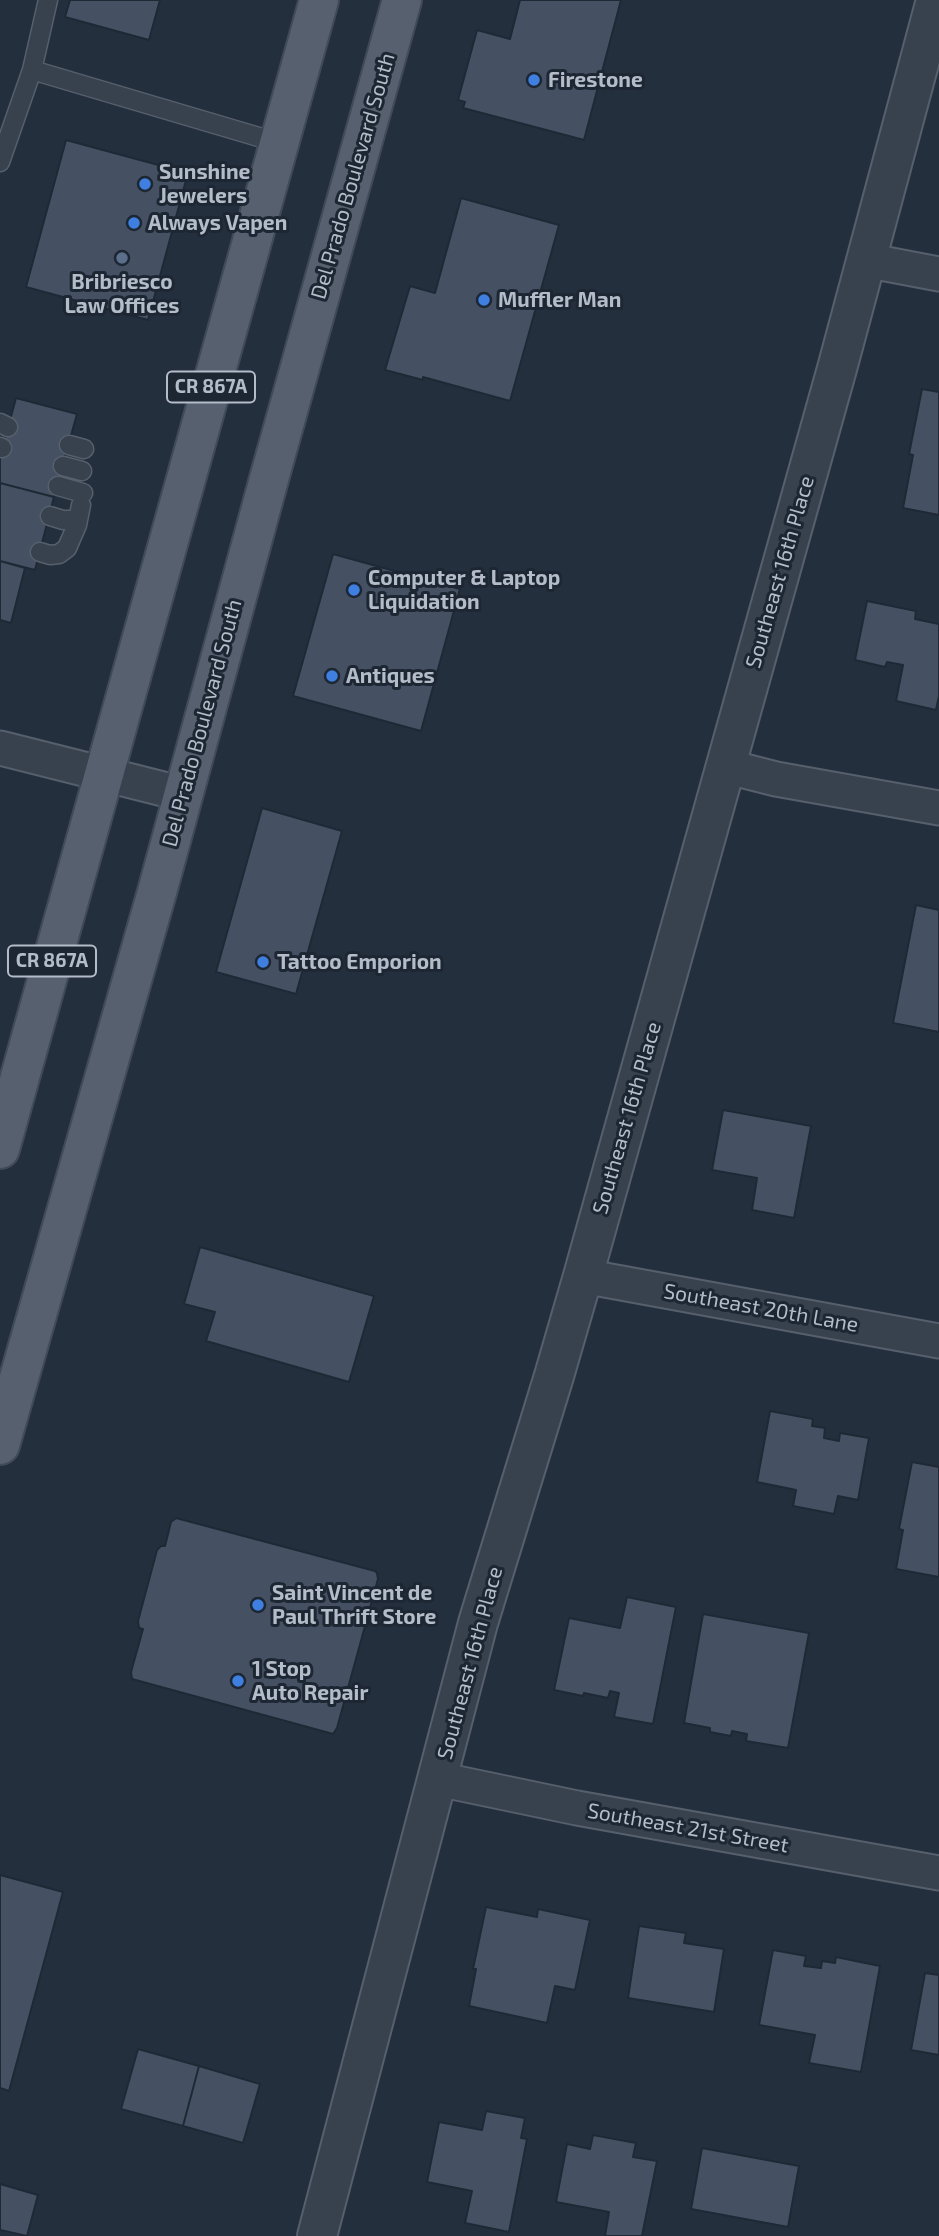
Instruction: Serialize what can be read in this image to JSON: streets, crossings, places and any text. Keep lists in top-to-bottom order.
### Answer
{
  "streets": {
    "main road": ["Del Prado Boulevard South", "CR 867A"],
    "street": ["Southeast 16th Place", "Southeast 20th Lane", "Southeast 21st Street"]
  },
  "crossings": [
    ["Southeast 16th Place", "Southeast 20th Lane"],
    ["Southeast 16th Place", "Southeast 21st Street"]
  ],
  "places": [
    "Firestone",
    "Sunshine Jewelers",
    "Always Vapen",
    "Bribriesco Law Offices",
    "Muffler Man",
    "Computer & Laptop Liquidation",
    "Antiques",
    "Tattoo Emporion",
    "Saint Vincent de Paul Thrift Store",
    "1 Stop Auto Repair"
  ]
}
